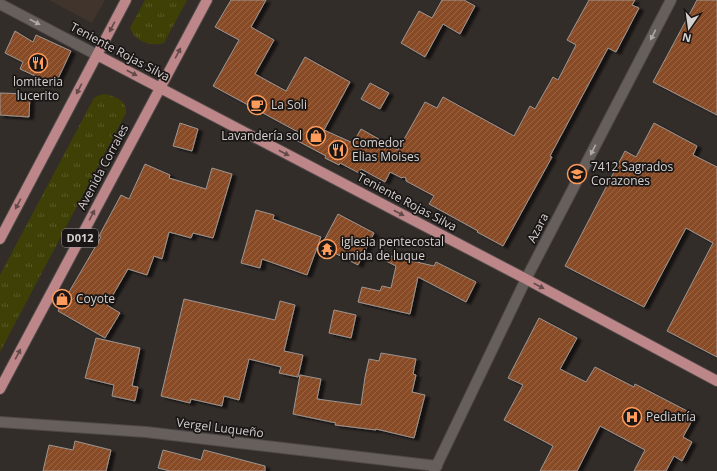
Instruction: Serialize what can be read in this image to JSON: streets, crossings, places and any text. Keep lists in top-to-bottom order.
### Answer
{
  "streets": {
    "main road": ["Teniente Rojas Silva", "Avenida Corrales", "D012"],
    "street": ["Azara", "Vergel Luqueño"]
  },
  "crossings": [
    ["Teniente Rojas Silva", "Avenida Corrales"],
    ["Teniente Rojas Silva", "Azara"],
    ["Azara", "Vergel Luqueño"]
  ],
  "one_way": ["Teniente Rojas Silva", "Azara"],
  "places": {
    "restaurant": ["lomiteria lucerito", "Comedor Elias Moises"],
    "cafe": ["La Soli"],
    "shop": ["Lavandería sol", "Coyote"],
    "school or university": ["7412 Sagrados Corazones"],
    "temple": ["iglesia pentecostal unida de luque"],
    "hospital": ["Pediatría"]
  },
  "north": "bottom"
}
